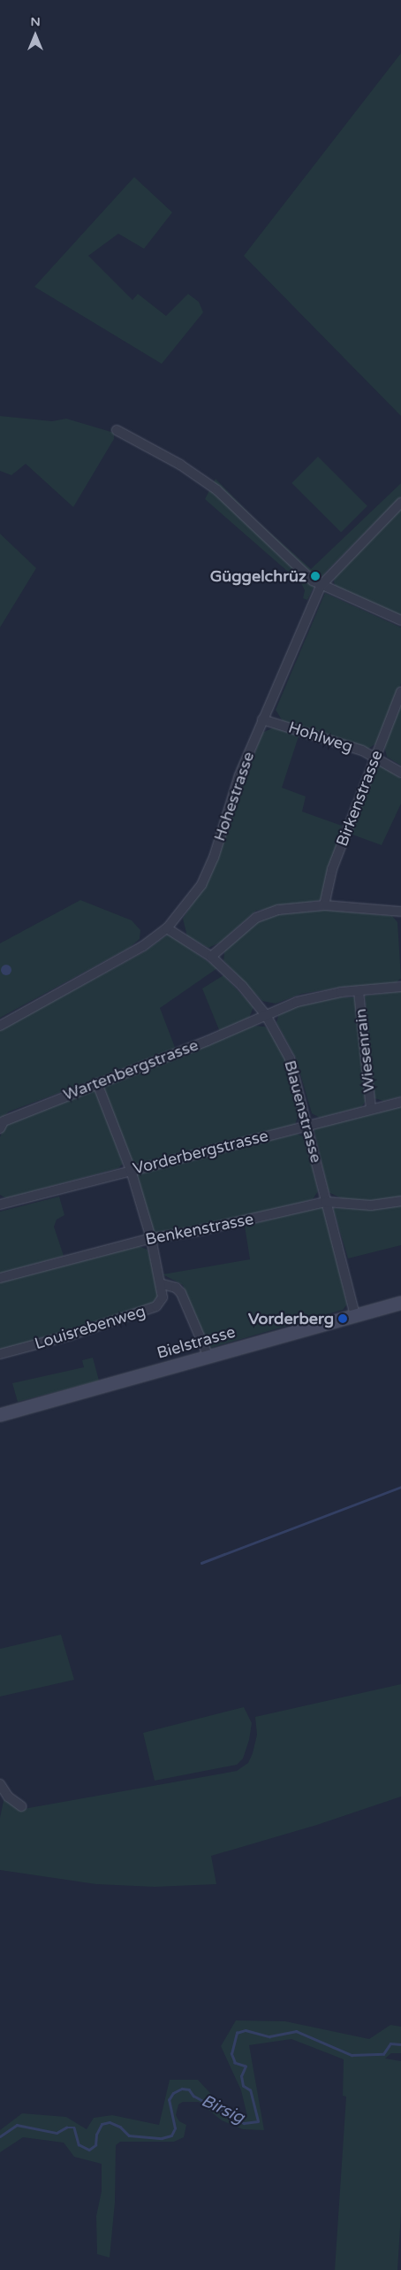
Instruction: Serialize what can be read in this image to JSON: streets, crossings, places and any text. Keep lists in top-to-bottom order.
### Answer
{
  "streets": {
    "main road": ["Bielstrasse"],
    "street": [
      "Hohlweg",
      "Hohestrasse",
      "Birkenstrasse",
      "Wiesenrain",
      "Wartenbergstrasse",
      "Blauenstrasse",
      "Vorderbergstrasse",
      "Benkenstrasse",
      "Louisrebenweg"
    ]
  },
  "crossings": [
    ["Hohlweg", "Hohestrasse"],
    ["Hohlweg", "Birkenstrasse"],
    ["Hohestrasse", "Blauenstrasse"],
    ["Wiesenrain", "Wartenbergstrasse"],
    ["Wiesenrain", "Vorderbergstrasse"],
    ["Wartenbergstrasse", "Blauenstrasse"],
    ["Wartenbergstrasse", "Louisrebenweg"],
    ["Blauenstrasse", "Vorderbergstrasse"],
    ["Blauenstrasse", "Benkenstrasse"],
    ["Blauenstrasse", "Bielstrasse"],
    ["Vorderbergstrasse", "Louisrebenweg"],
    ["Benkenstrasse", "Louisrebenweg"]
  ],
  "water": ["Birsig"],
  "places": ["Güggelchrüz", "Vorderberg"],
  "north": "top"
}
